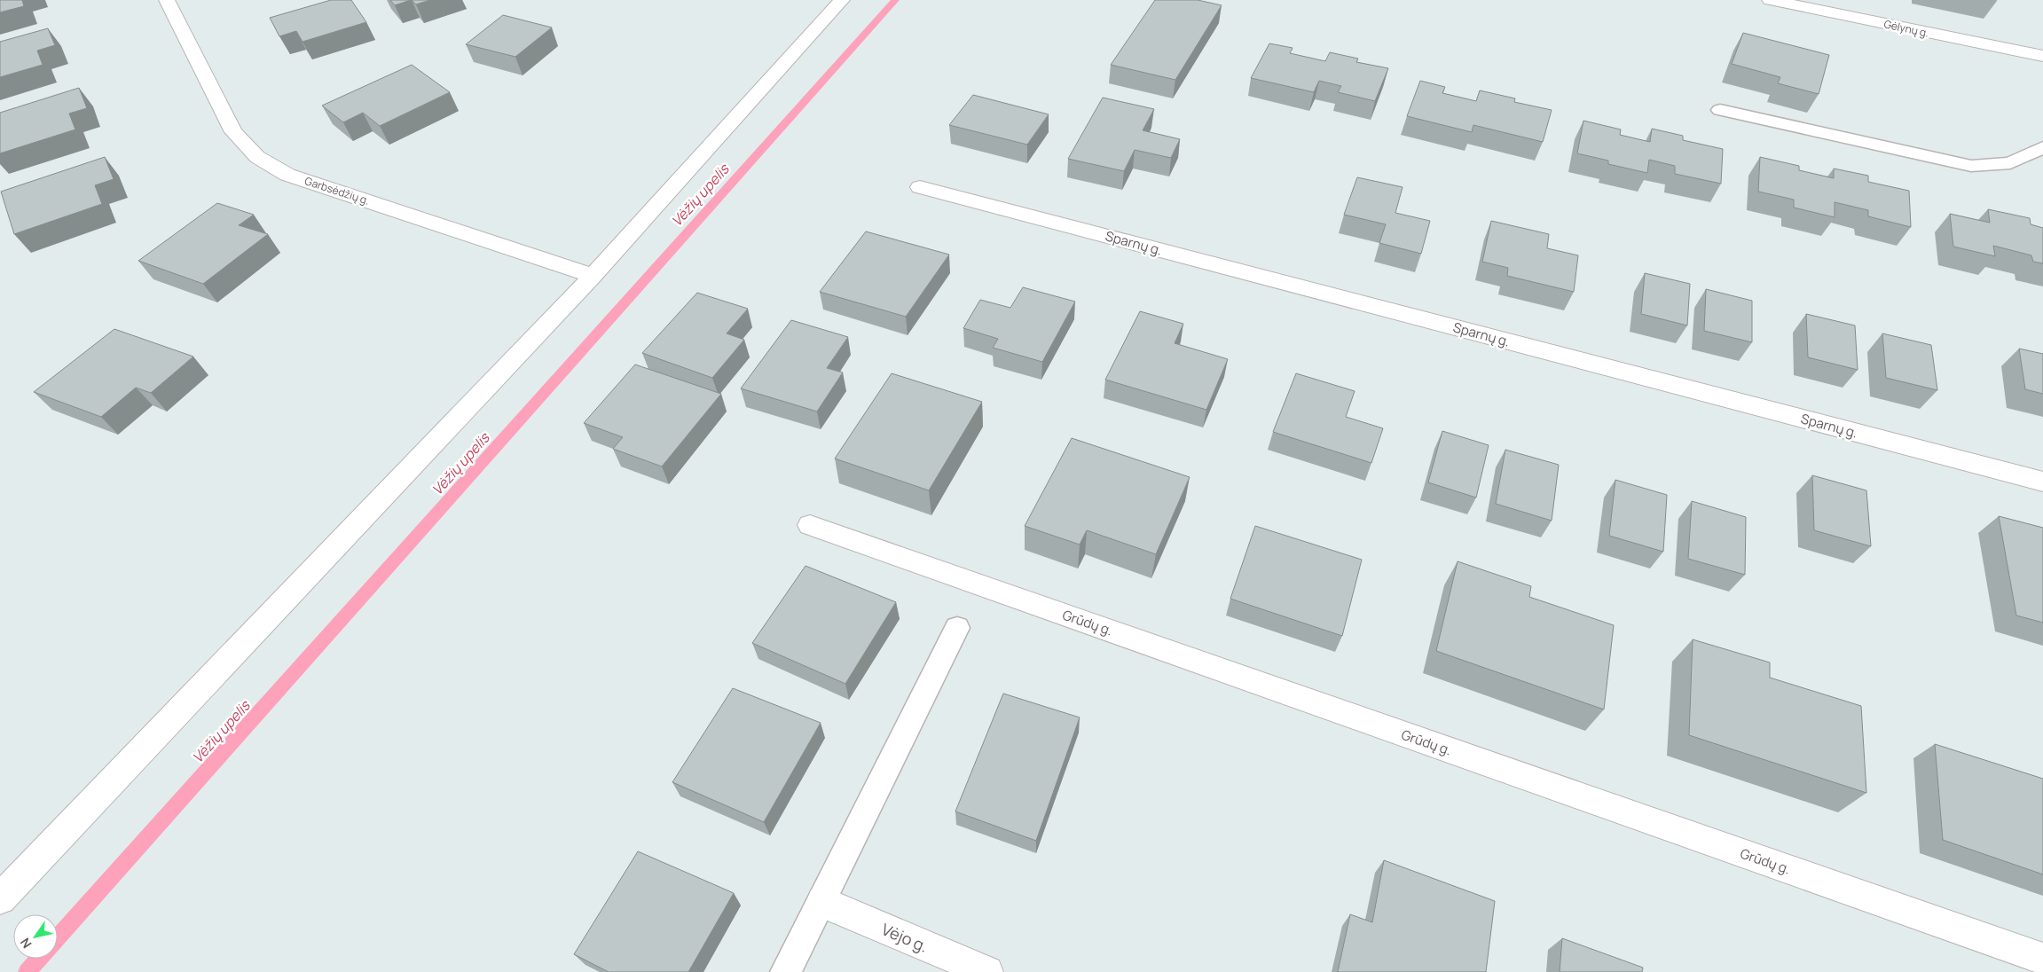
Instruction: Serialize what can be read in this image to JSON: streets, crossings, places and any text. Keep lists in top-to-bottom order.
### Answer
{
  "streets": {
    "street": [
      "Gėlynų g.",
      "Garbsėdžių g.",
      "Sparnų g.",
      "Grūdų g.",
      "Vėjo g."
    ]
  },
  "water": ["Vėžių upelis"],
  "north": "bottom left"
}
